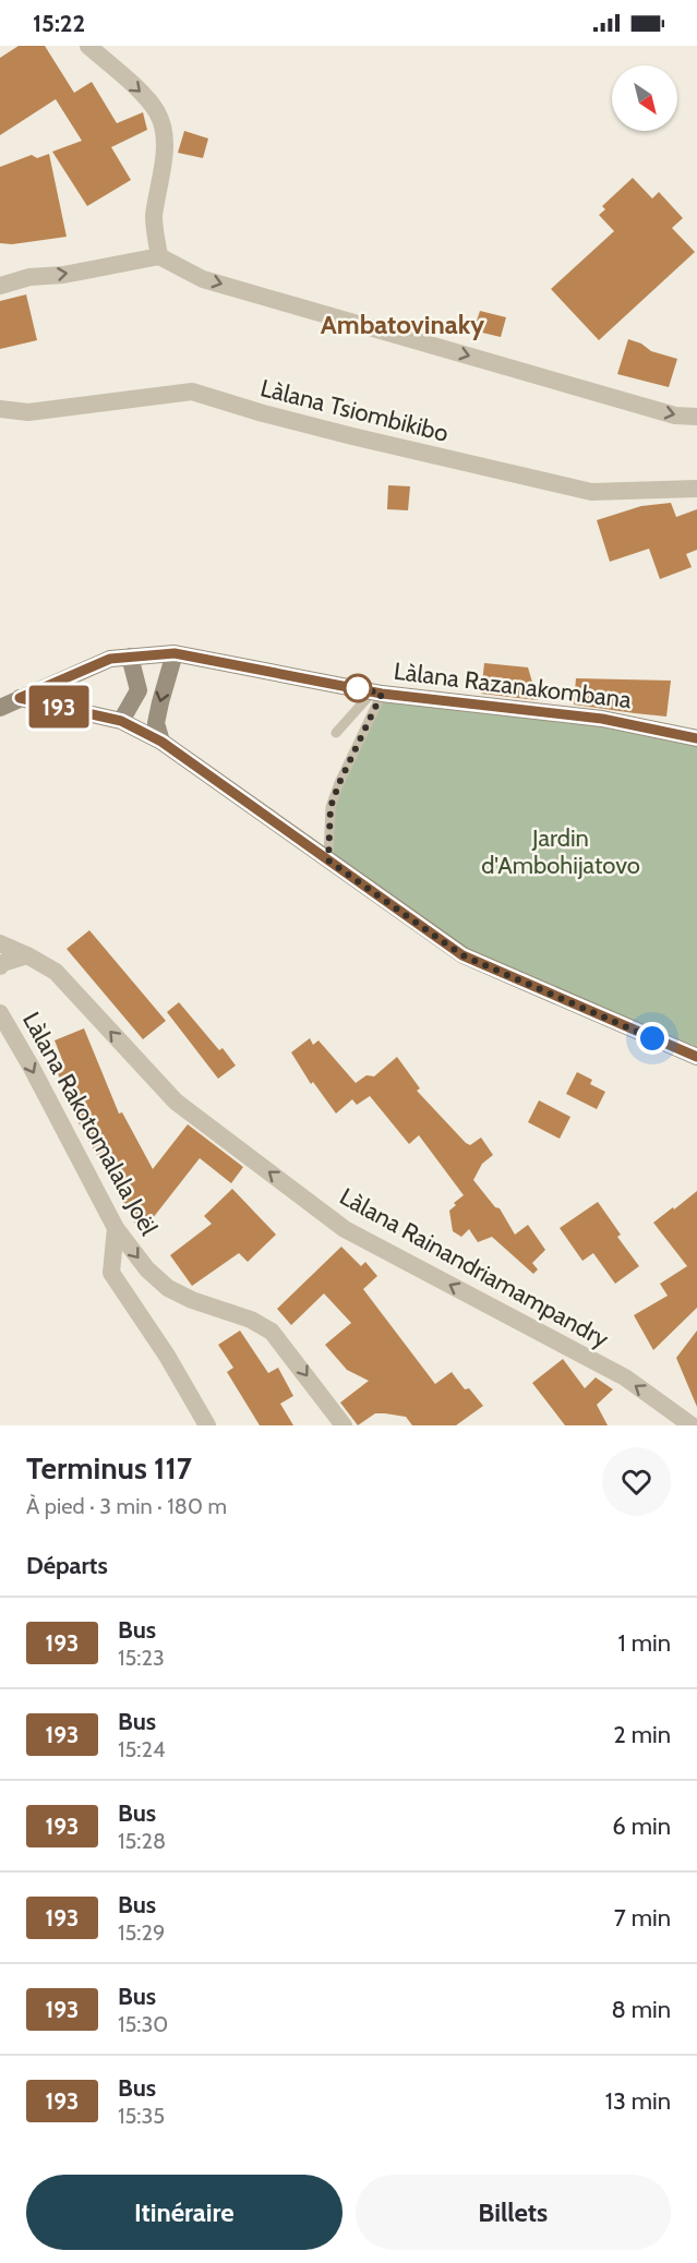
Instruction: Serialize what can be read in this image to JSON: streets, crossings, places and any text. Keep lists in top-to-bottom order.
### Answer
{
  "streets": {
    "main road": ["Làlana Razanakombana"],
    "street": ["Làlana Tsiombikibo", "Làlana Rakotomalala Joël", "Làlana Rainandriamampandry"]
  },
  "one_way": ["Làlana Rainandriamampandry"],
  "districts": ["Ambatovinaky"],
  "parks": ["Jardin d'Ambohijatovo"],
  "lines": ["bus line 193"],
  "north": "bottom right",
  "page": {
    "status": "15:22",
    "on_map": "193",
    "heading": [
      ["Terminus 117", "À pied · 3 min · 180 m"],
      "Départs"
    ],
    "list": [
      {
        "mark": "193",
        "name": "Bus",
        "note": "15:23",
        "value": "1 min"
      },
      {
        "mark": "193",
        "name": "Bus",
        "note": "15:24",
        "value": "2 min"
      },
      {
        "mark": "193",
        "name": "Bus",
        "note": "15:28",
        "value": "6 min"
      },
      {
        "mark": "193",
        "name": "Bus",
        "note": "15:29",
        "value": "7 min"
      },
      {
        "mark": "193",
        "name": "Bus",
        "note": "15:30",
        "value": "8 min"
      },
      {
        "mark": "193",
        "name": "Bus",
        "note": "15:35",
        "value": "13 min"
      }
    ],
    "buttons": ["Itinéraire", "Billets"]
  }
}
